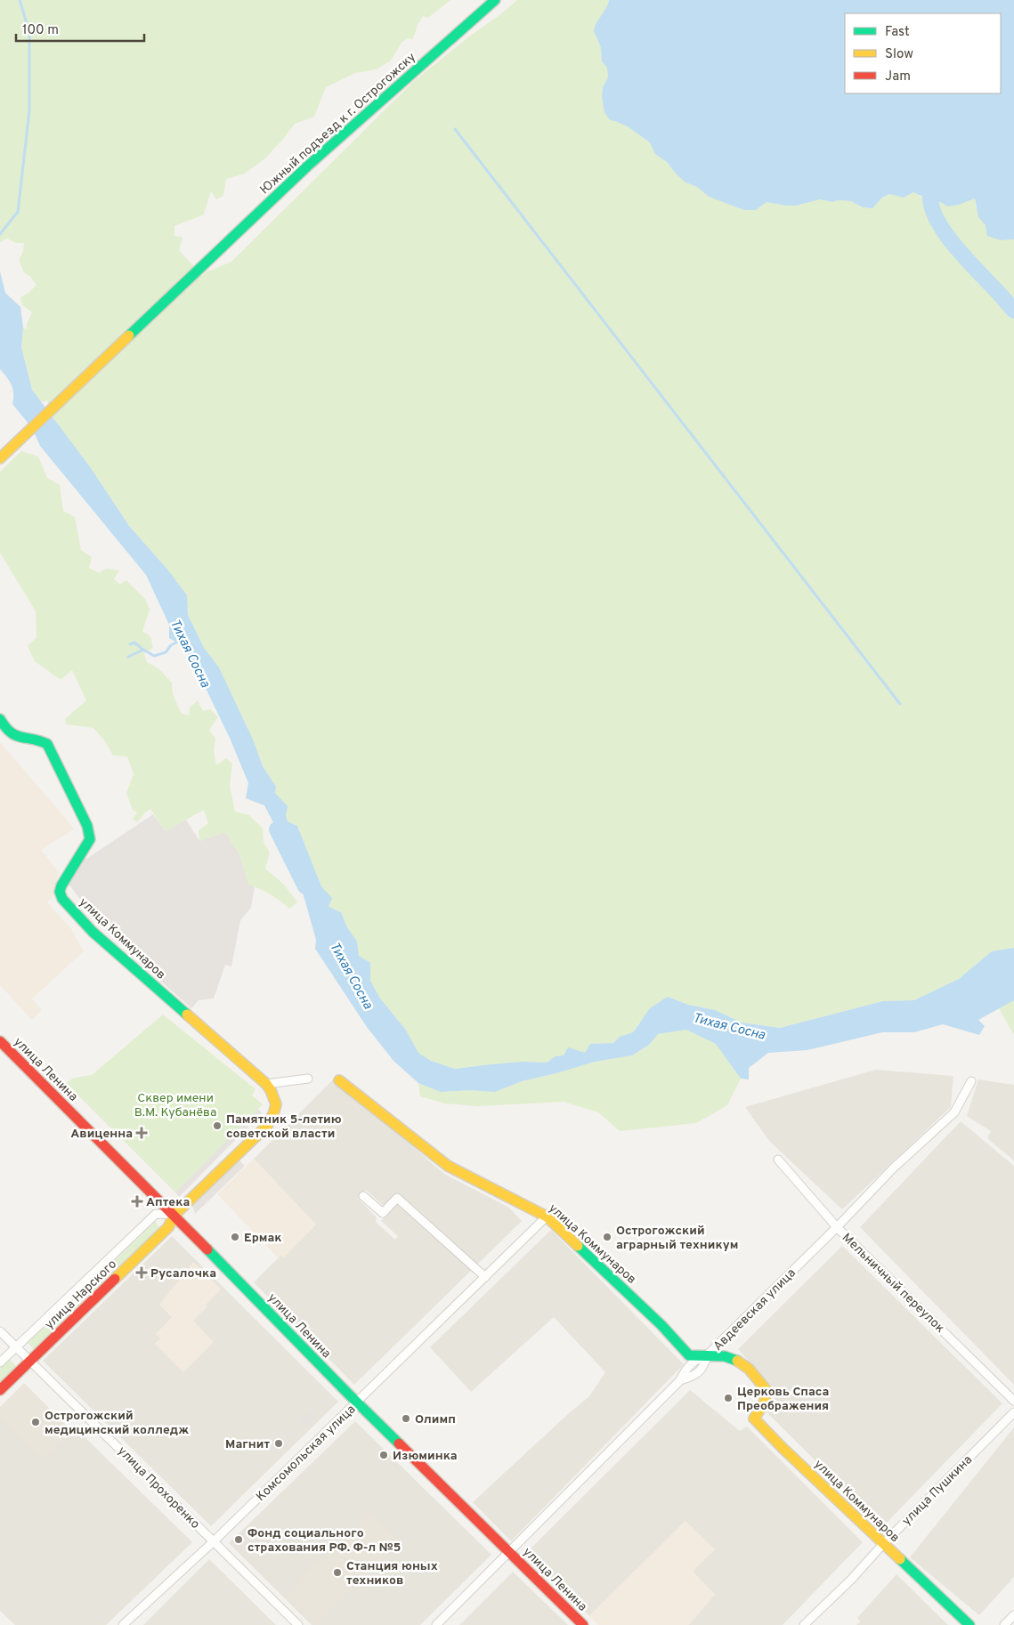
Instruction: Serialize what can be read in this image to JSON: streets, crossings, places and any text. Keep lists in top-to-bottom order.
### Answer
{
  "streets": {
    "street": [
      "Южный подъезд к г. Острогожску",
      "улица Коммунаров",
      "улица Ленина",
      "Мельничный переулок",
      "улица Нарского",
      "Авдеевская улица",
      "Комсомольская улица",
      "улица Прохоренко",
      "улица Пушкина"
    ]
  },
  "crossings": [
    ["улица Коммунаров", "улица Нарского"],
    ["улица Коммунаров", "Авдеевская улица"],
    ["улица Коммунаров", "Комсомольская улица"],
    ["улица Коммунаров", "улица Пушкина"],
    ["улица Ленина", "улица Нарского"],
    ["улица Ленина", "Авдеевская улица"],
    ["улица Ленина", "Комсомольская улица"],
    ["Мельничный переулок", "Авдеевская улица"],
    ["улица Нарского", "улица Прохоренко"],
    ["Комсомольская улица", "улица Прохоренко"]
  ],
  "water": ["Тихая Сосна"],
  "parks": ["Сквер имени В.М. Кубанёва"],
  "places": {
    "other": [
      "Памятник 5-летию советской власти",
      "Ермак",
      "Острогожский аграрный техникум",
      "Церковь Спаса Преображения",
      "Олимп",
      "Острогожский медицинский колледж",
      "Магнит",
      "Изюминка",
      "Фонд социального страхования РФ. Ф-л №5",
      "Станция юных техников"
    ],
    "health": ["Авиценна", "Аптека", "Русалочка"]
  },
  "legend": ["Fast", "Slow", "Jam"],
  "scale_bar": "100 m"
}
